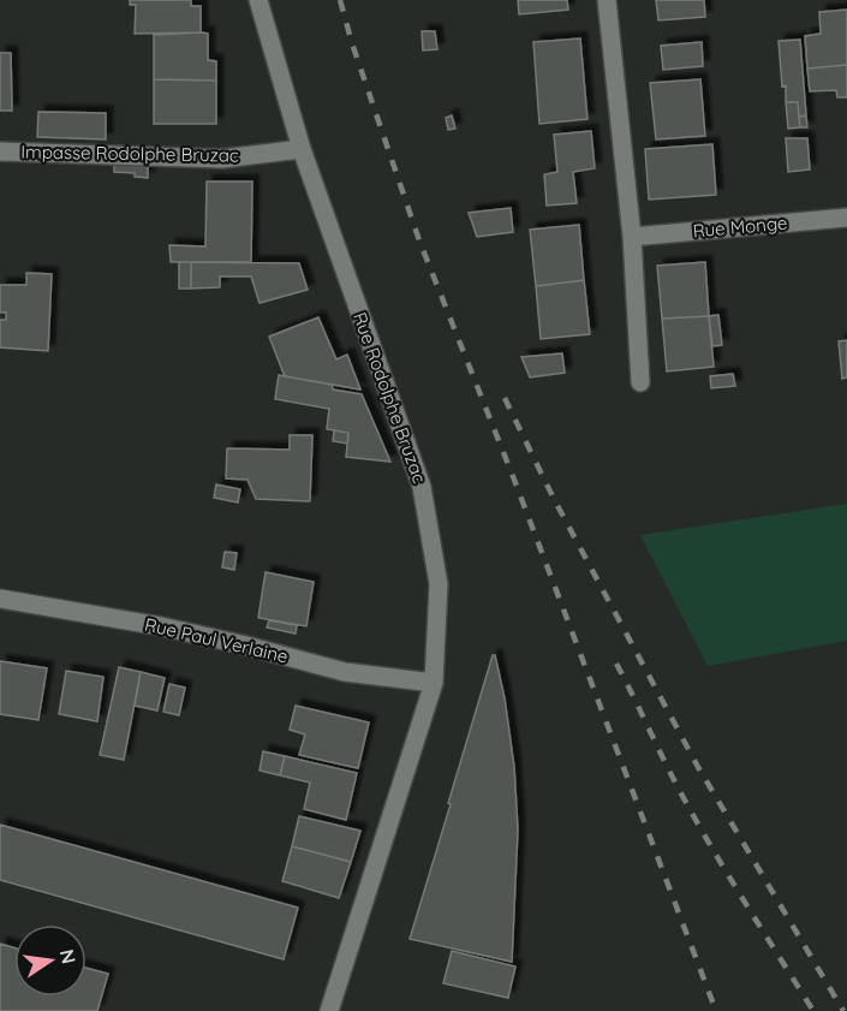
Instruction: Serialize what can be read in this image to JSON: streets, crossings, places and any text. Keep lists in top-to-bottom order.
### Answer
{
  "streets": {
    "street": [
      "Impasse Rodolphe Bruzac",
      "Rue Monge",
      "Rue Rodolphe Bruzac",
      "Rue Paul Verlaine"
    ]
  },
  "crossings": [
    ["Impasse Rodolphe Bruzac", "Rue Rodolphe Bruzac"],
    ["Rue Rodolphe Bruzac", "Rue Paul Verlaine"]
  ],
  "north": "right"
}
